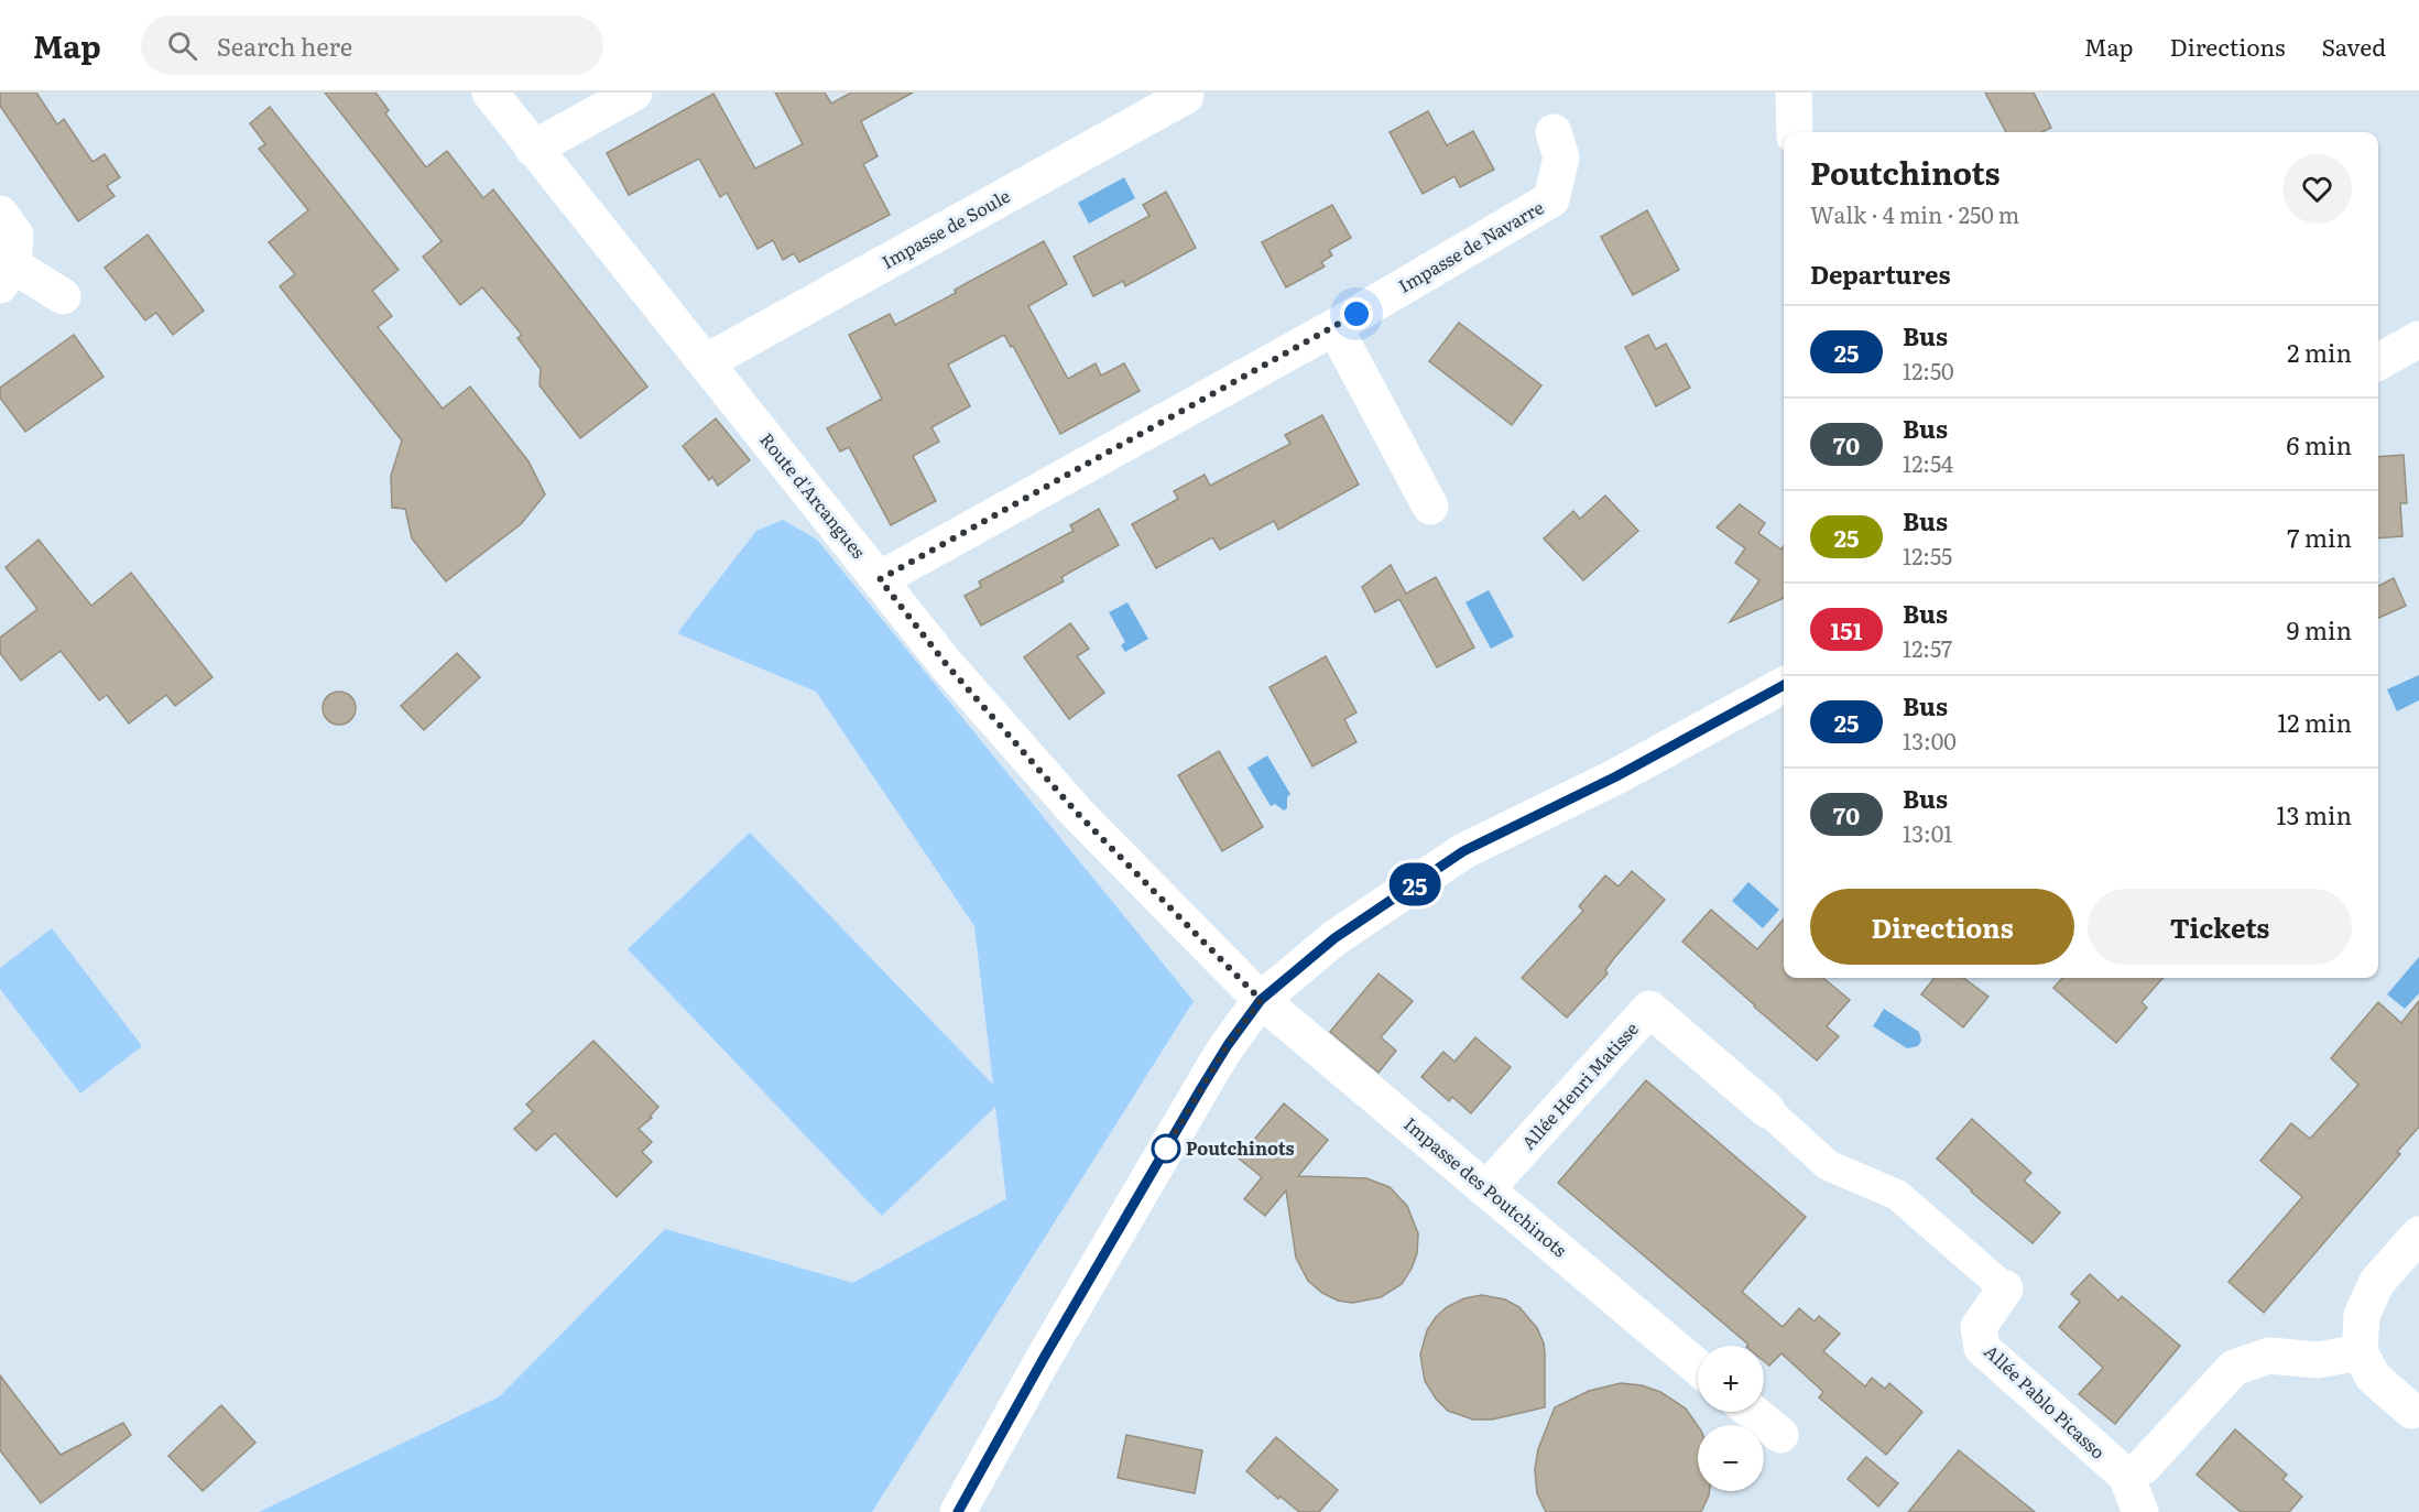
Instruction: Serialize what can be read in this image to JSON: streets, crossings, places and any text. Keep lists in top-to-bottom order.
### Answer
{
  "streets": {
    "street": [
      "Impasse de Soule",
      "Impasse de Navarre",
      "Route d'Arcangues",
      "Allée Henri Matisse",
      "Impasse des Poutchinots",
      "Allée Pablo Picasso"
    ]
  },
  "crossings": [
    ["Impasse de Soule", "Route d'Arcangues"],
    ["Impasse de Navarre", "Route d'Arcangues"],
    ["Route d'Arcangues", "Impasse des Poutchinots"],
    ["Allée Henri Matisse", "Impasse des Poutchinots"]
  ],
  "places": ["Poutchinots"],
  "lines": ["bus line 25"],
  "page": {
    "header": "Map",
    "search": "Search here",
    "nav": ["Map", "Directions", "Saved"],
    "on_map": "25",
    "heading": [
      ["Poutchinots", "Walk · 4 min · 250 m"],
      "Departures"
    ],
    "list": [
      {
        "mark": "25",
        "name": "Bus",
        "note": "12:50",
        "value": "2 min"
      },
      {
        "mark": "70",
        "name": "Bus",
        "note": "12:54",
        "value": "6 min"
      },
      {
        "mark": "25",
        "name": "Bus",
        "note": "12:55",
        "value": "7 min"
      },
      {
        "mark": "151",
        "name": "Bus",
        "note": "12:57",
        "value": "9 min"
      },
      {
        "mark": "25",
        "name": "Bus",
        "note": "13:00",
        "value": "12 min"
      },
      {
        "mark": "70",
        "name": "Bus",
        "note": "13:01",
        "value": "13 min"
      }
    ],
    "buttons": ["Directions", "Tickets"],
    "map_buttons": ["+", "−"]
  }
}
